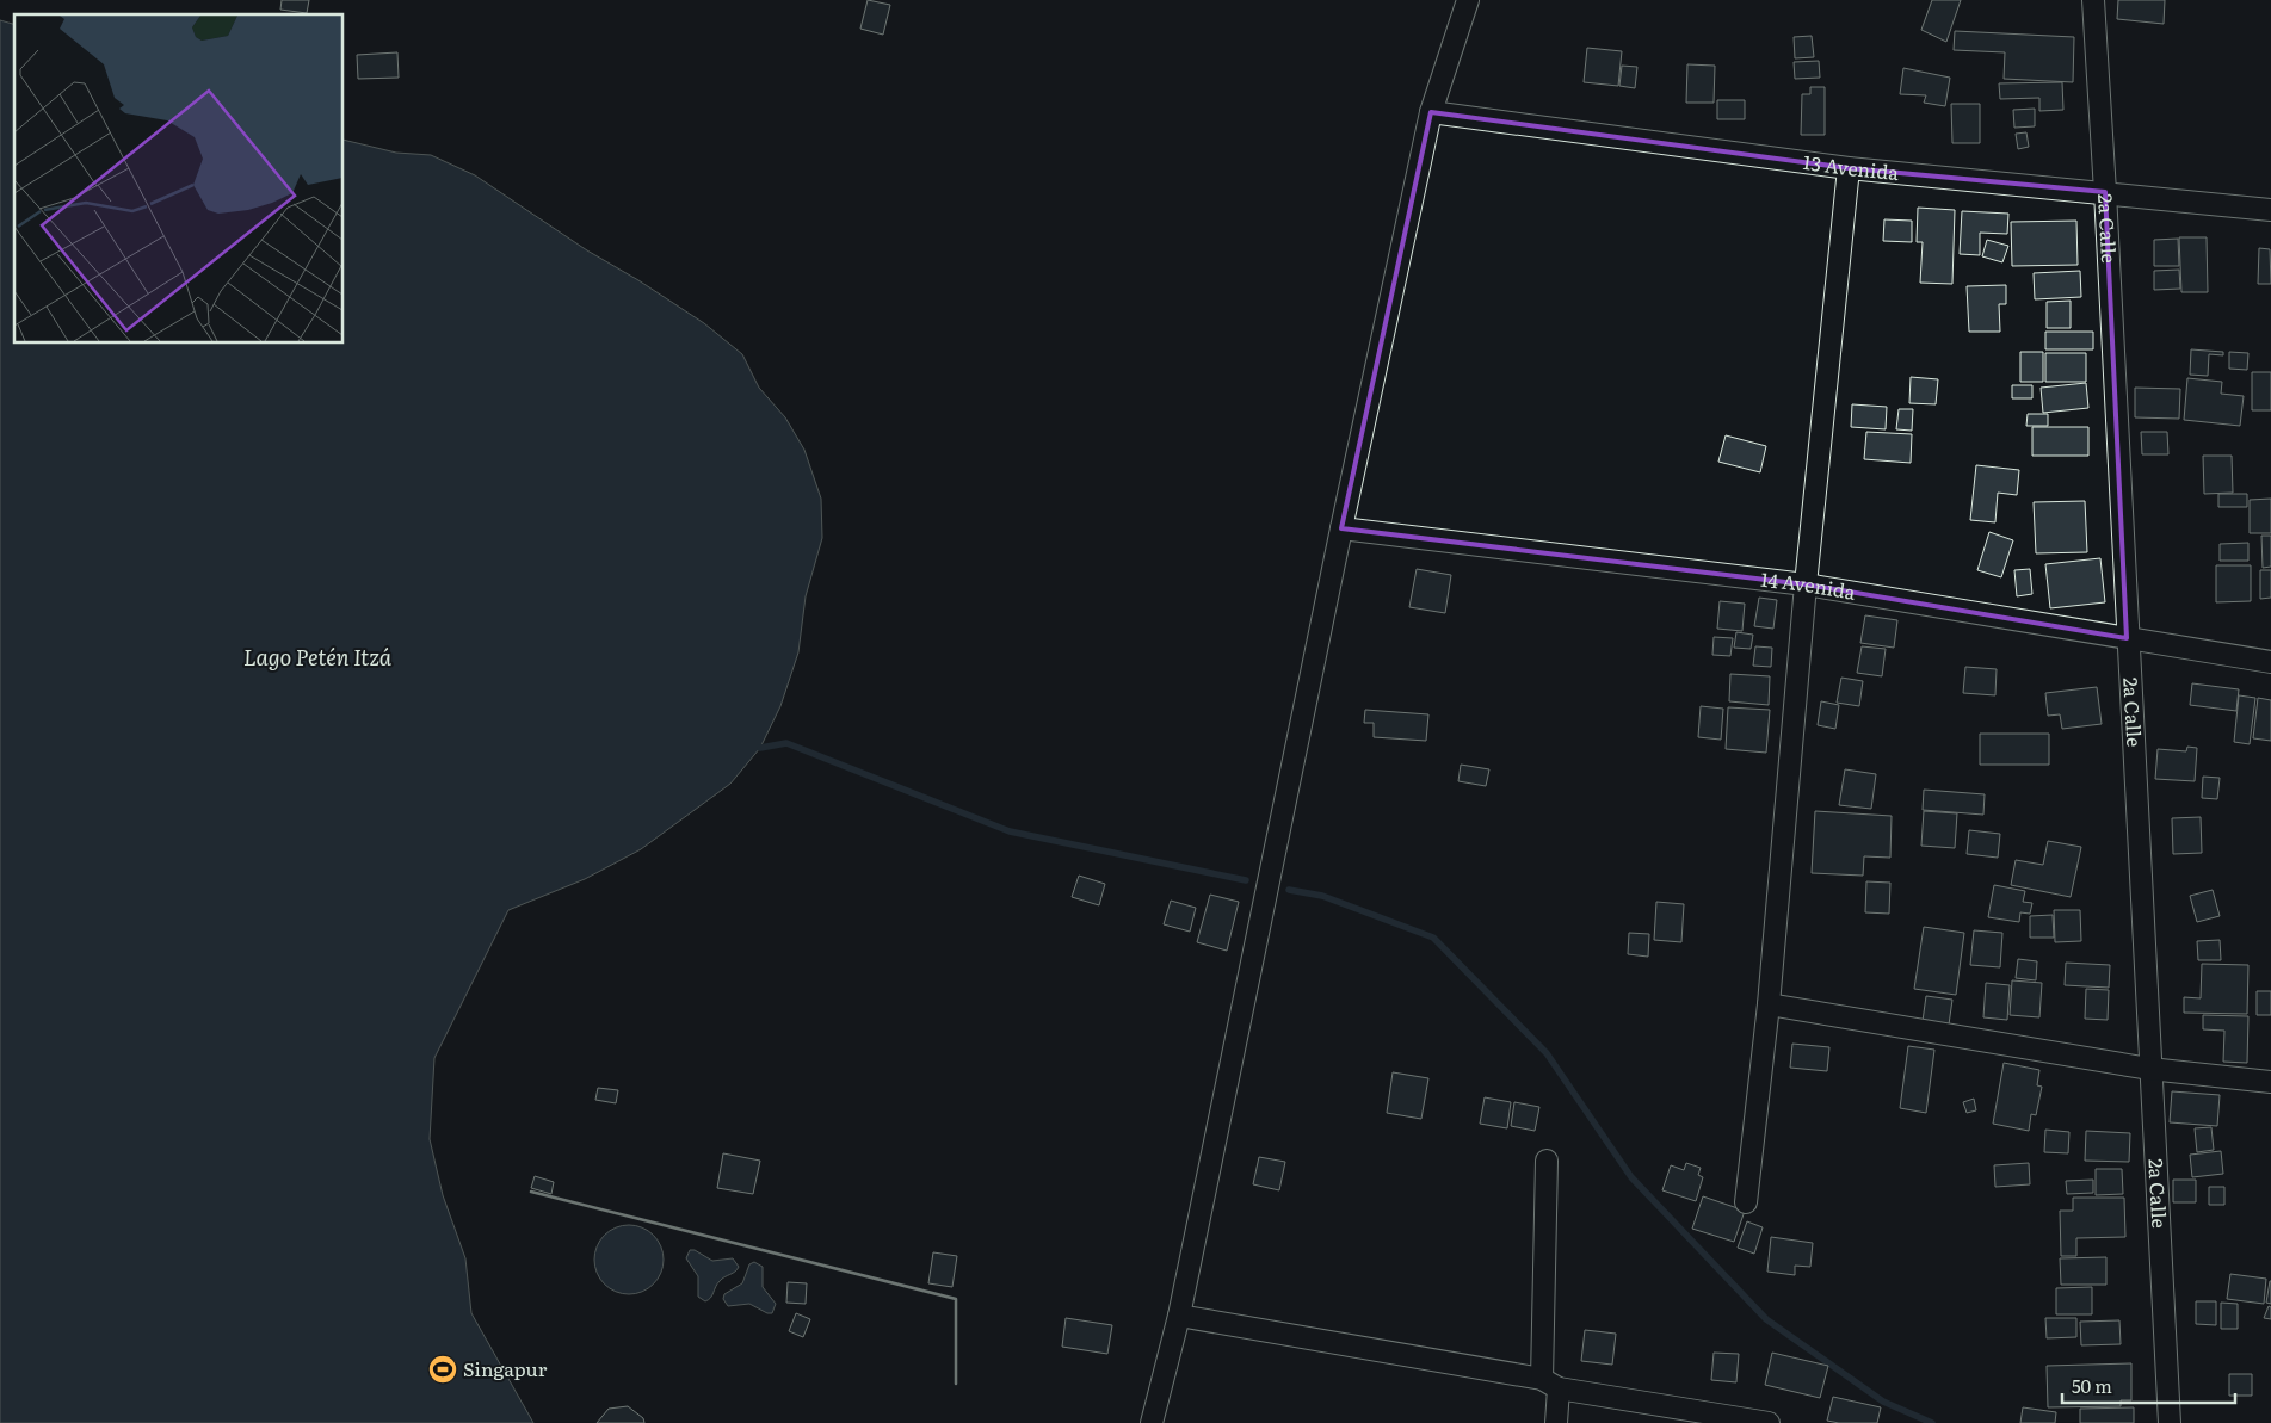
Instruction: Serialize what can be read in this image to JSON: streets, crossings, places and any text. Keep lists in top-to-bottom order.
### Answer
{
  "streets": {
    "street": ["13 Avenida", "2a Calle", "14 Avenida"]
  },
  "crossings": [
    ["13 Avenida", "2a Calle"],
    ["2a Calle", "14 Avenida"]
  ],
  "water": ["Lago Petén Itzá"],
  "places": {
    "sports": ["Singapur"]
  },
  "scale_bar": "50 m"
}
